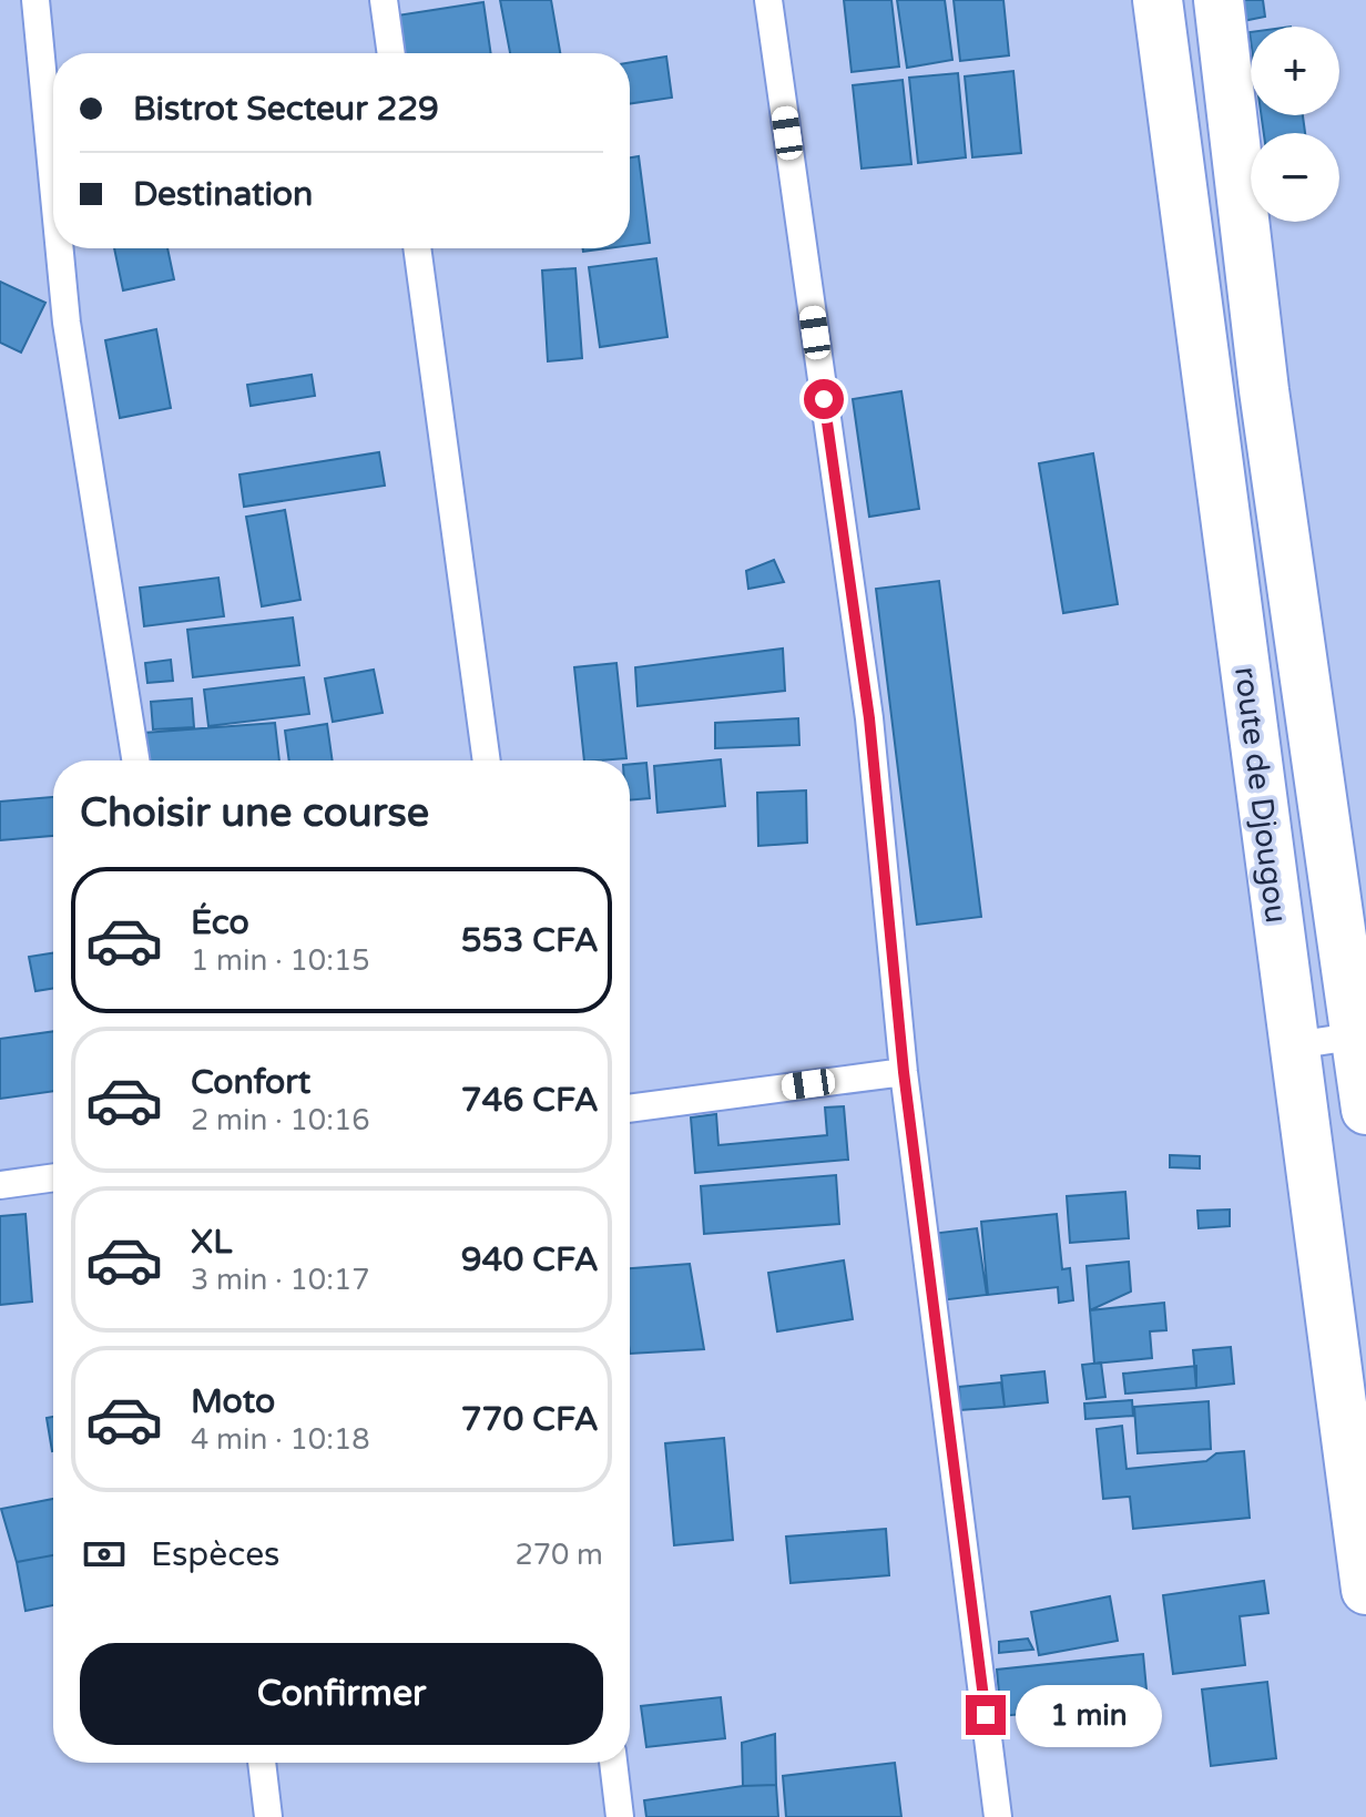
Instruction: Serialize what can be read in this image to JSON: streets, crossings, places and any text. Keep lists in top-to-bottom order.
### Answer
{
  "streets": {
    "highway": ["route de Djougou"]
  },
  "page": {
    "map_buttons": ["+", "−"],
    "banner": ["Bistrot Secteur 229", "Destination"],
    "heading": "Choisir une course",
    "list": [
      {
        "name": "Éco",
        "note": "1 min · 10:15",
        "value": "553 CFA"
      },
      {
        "name": "Confort",
        "note": "2 min · 10:16",
        "value": "746 CFA"
      },
      {
        "name": "XL",
        "note": "3 min · 10:17",
        "value": "940 CFA"
      },
      {
        "name": "Moto",
        "note": "4 min · 10:18",
        "value": "770 CFA"
      }
    ],
    "pay": ["Espèces", "270 m"],
    "buttons": "Confirmer",
    "bubble": "1 min"
  }
}
